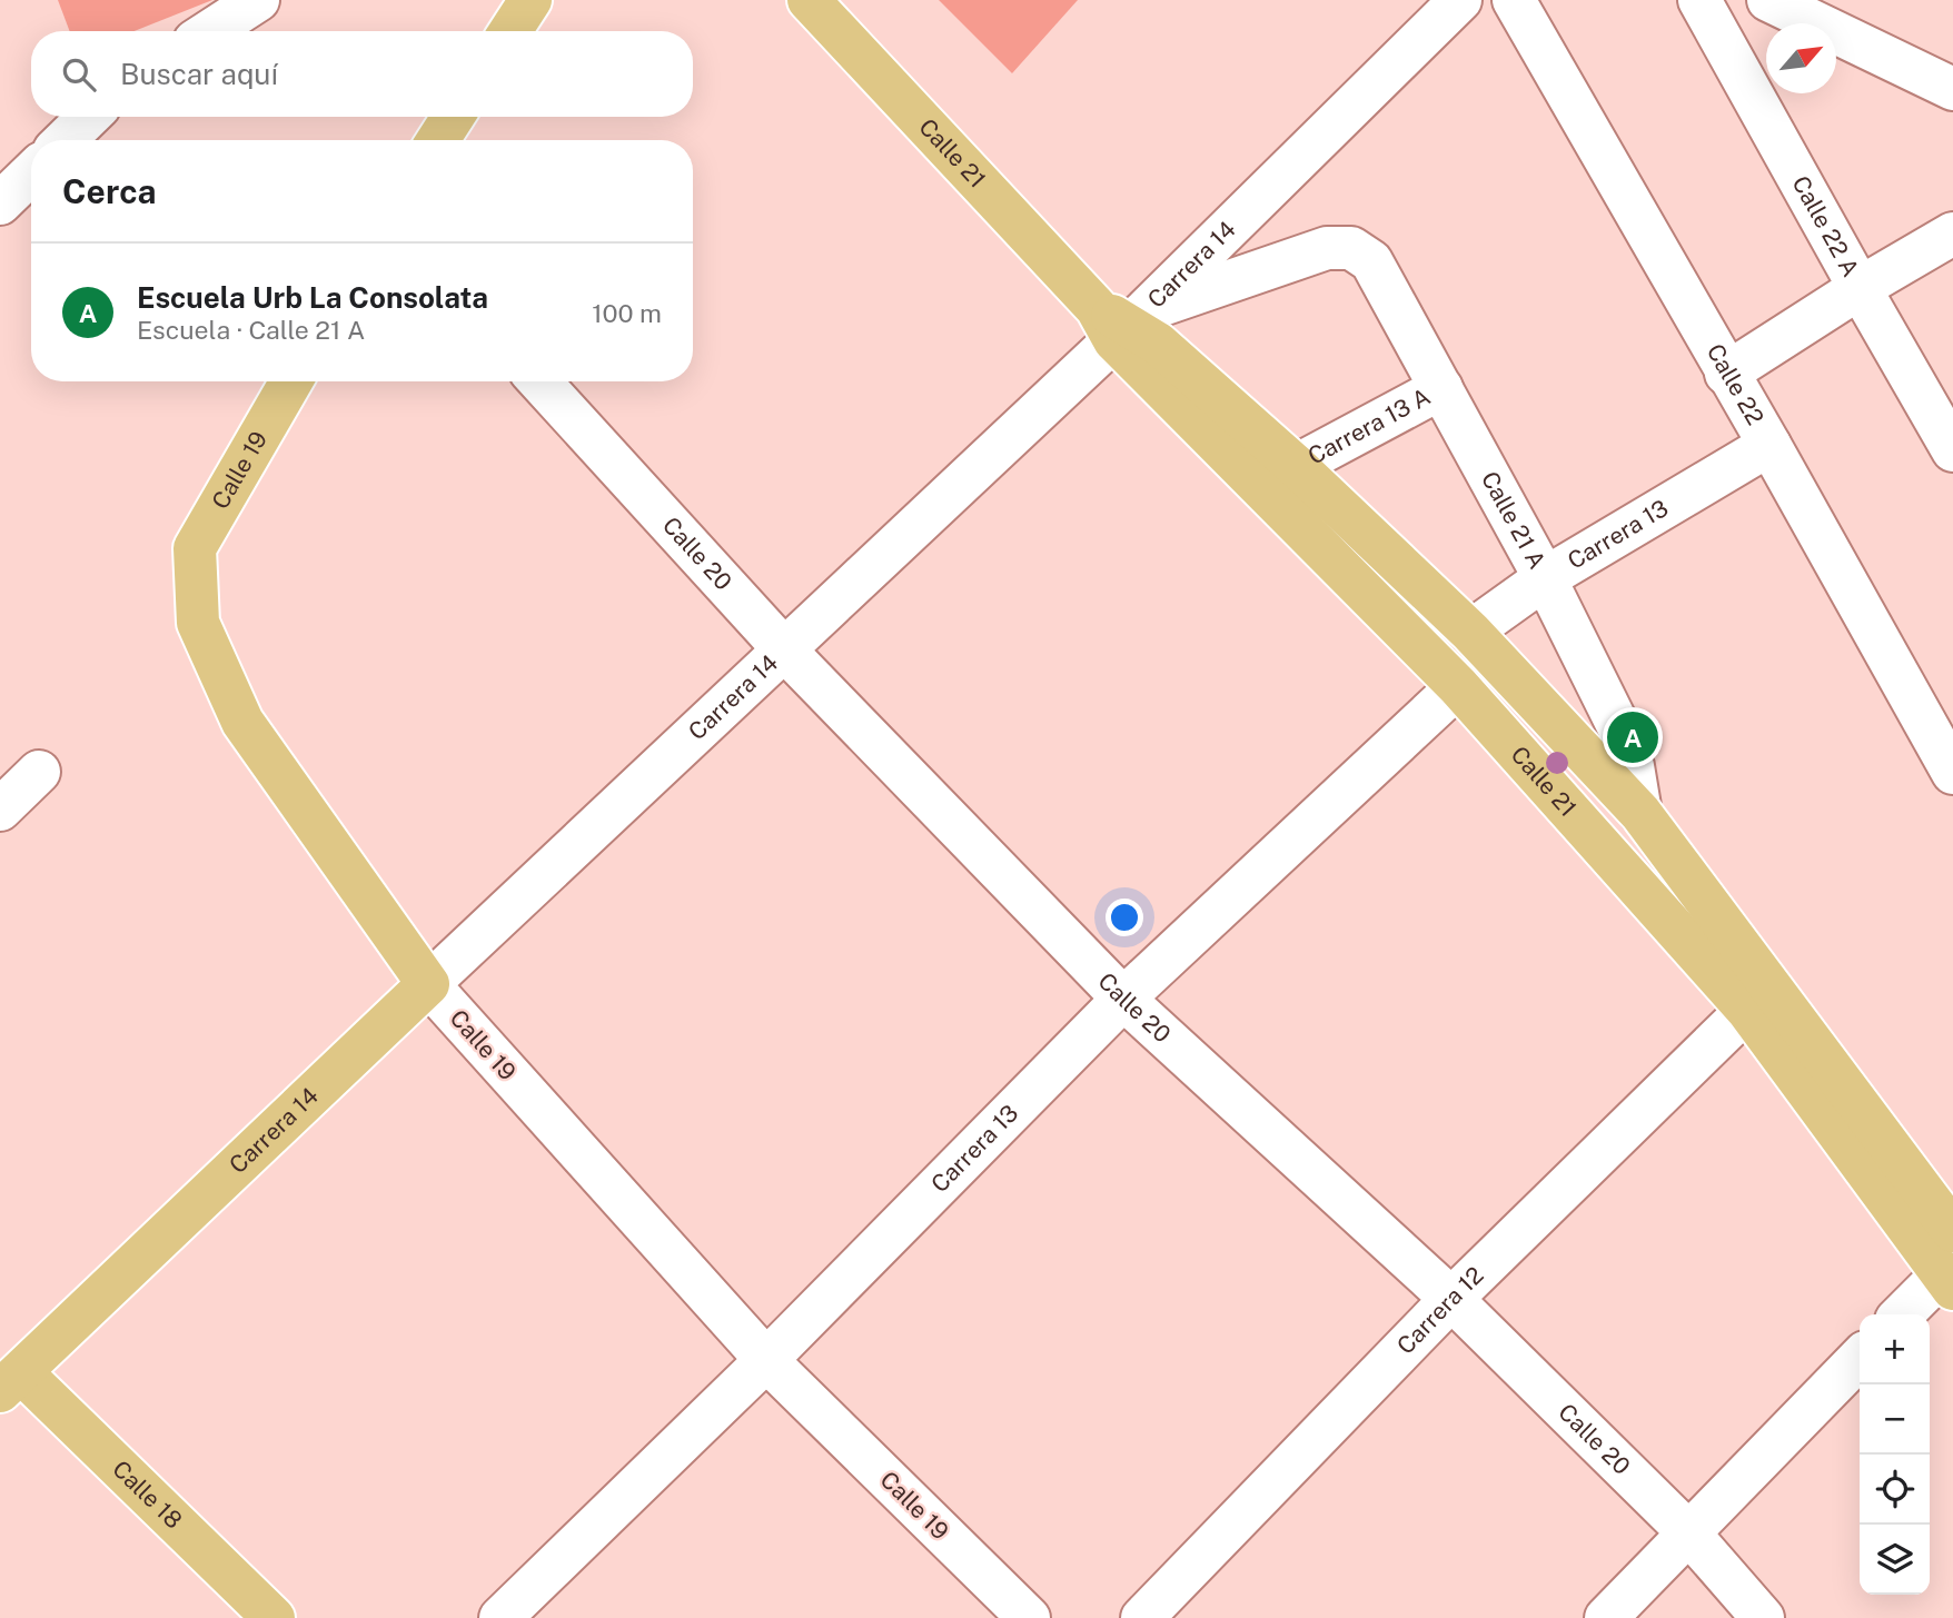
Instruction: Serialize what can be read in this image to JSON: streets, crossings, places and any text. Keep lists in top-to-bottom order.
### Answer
{
  "streets": {
    "main road": [
      "Calle 21",
      "Carrera 14",
      "Calle 19",
      "Calle 18"
    ],
    "street": [
      "Calle 22 A",
      "Calle 22",
      "Carrera 13 A",
      "Calle 21 A",
      "Carrera 13",
      "Calle 20",
      "Carrera 12"
    ]
  },
  "crossings": [
    ["Calle 21", "Carrera 14"],
    ["Calle 21", "Carrera 13 A"],
    ["Calle 21", "Calle 21 A"],
    ["Calle 21", "Carrera 13"],
    ["Calle 21", "Carrera 12"],
    ["Carrera 14", "Calle 19"],
    ["Carrera 14", "Calle 21 A"],
    ["Carrera 14", "Calle 20"],
    ["Carrera 14", "Calle 18"],
    ["Calle 22", "Carrera 13"],
    ["Carrera 13 A", "Calle 21 A"],
    ["Calle 19", "Carrera 13"],
    ["Calle 21 A", "Carrera 13"],
    ["Carrera 13", "Calle 20"],
    ["Calle 20", "Carrera 12"]
  ],
  "north": "top right",
  "page": {
    "search": "Buscar aquí",
    "heading": "Cerca",
    "list": [
      {
        "mark": "A",
        "name": "Escuela Urb La Consolata",
        "note": "Escuela · Calle 21 A",
        "value": "100 m"
      }
    ],
    "pins": "A",
    "map_buttons": ["+", "−"]
  }
}
